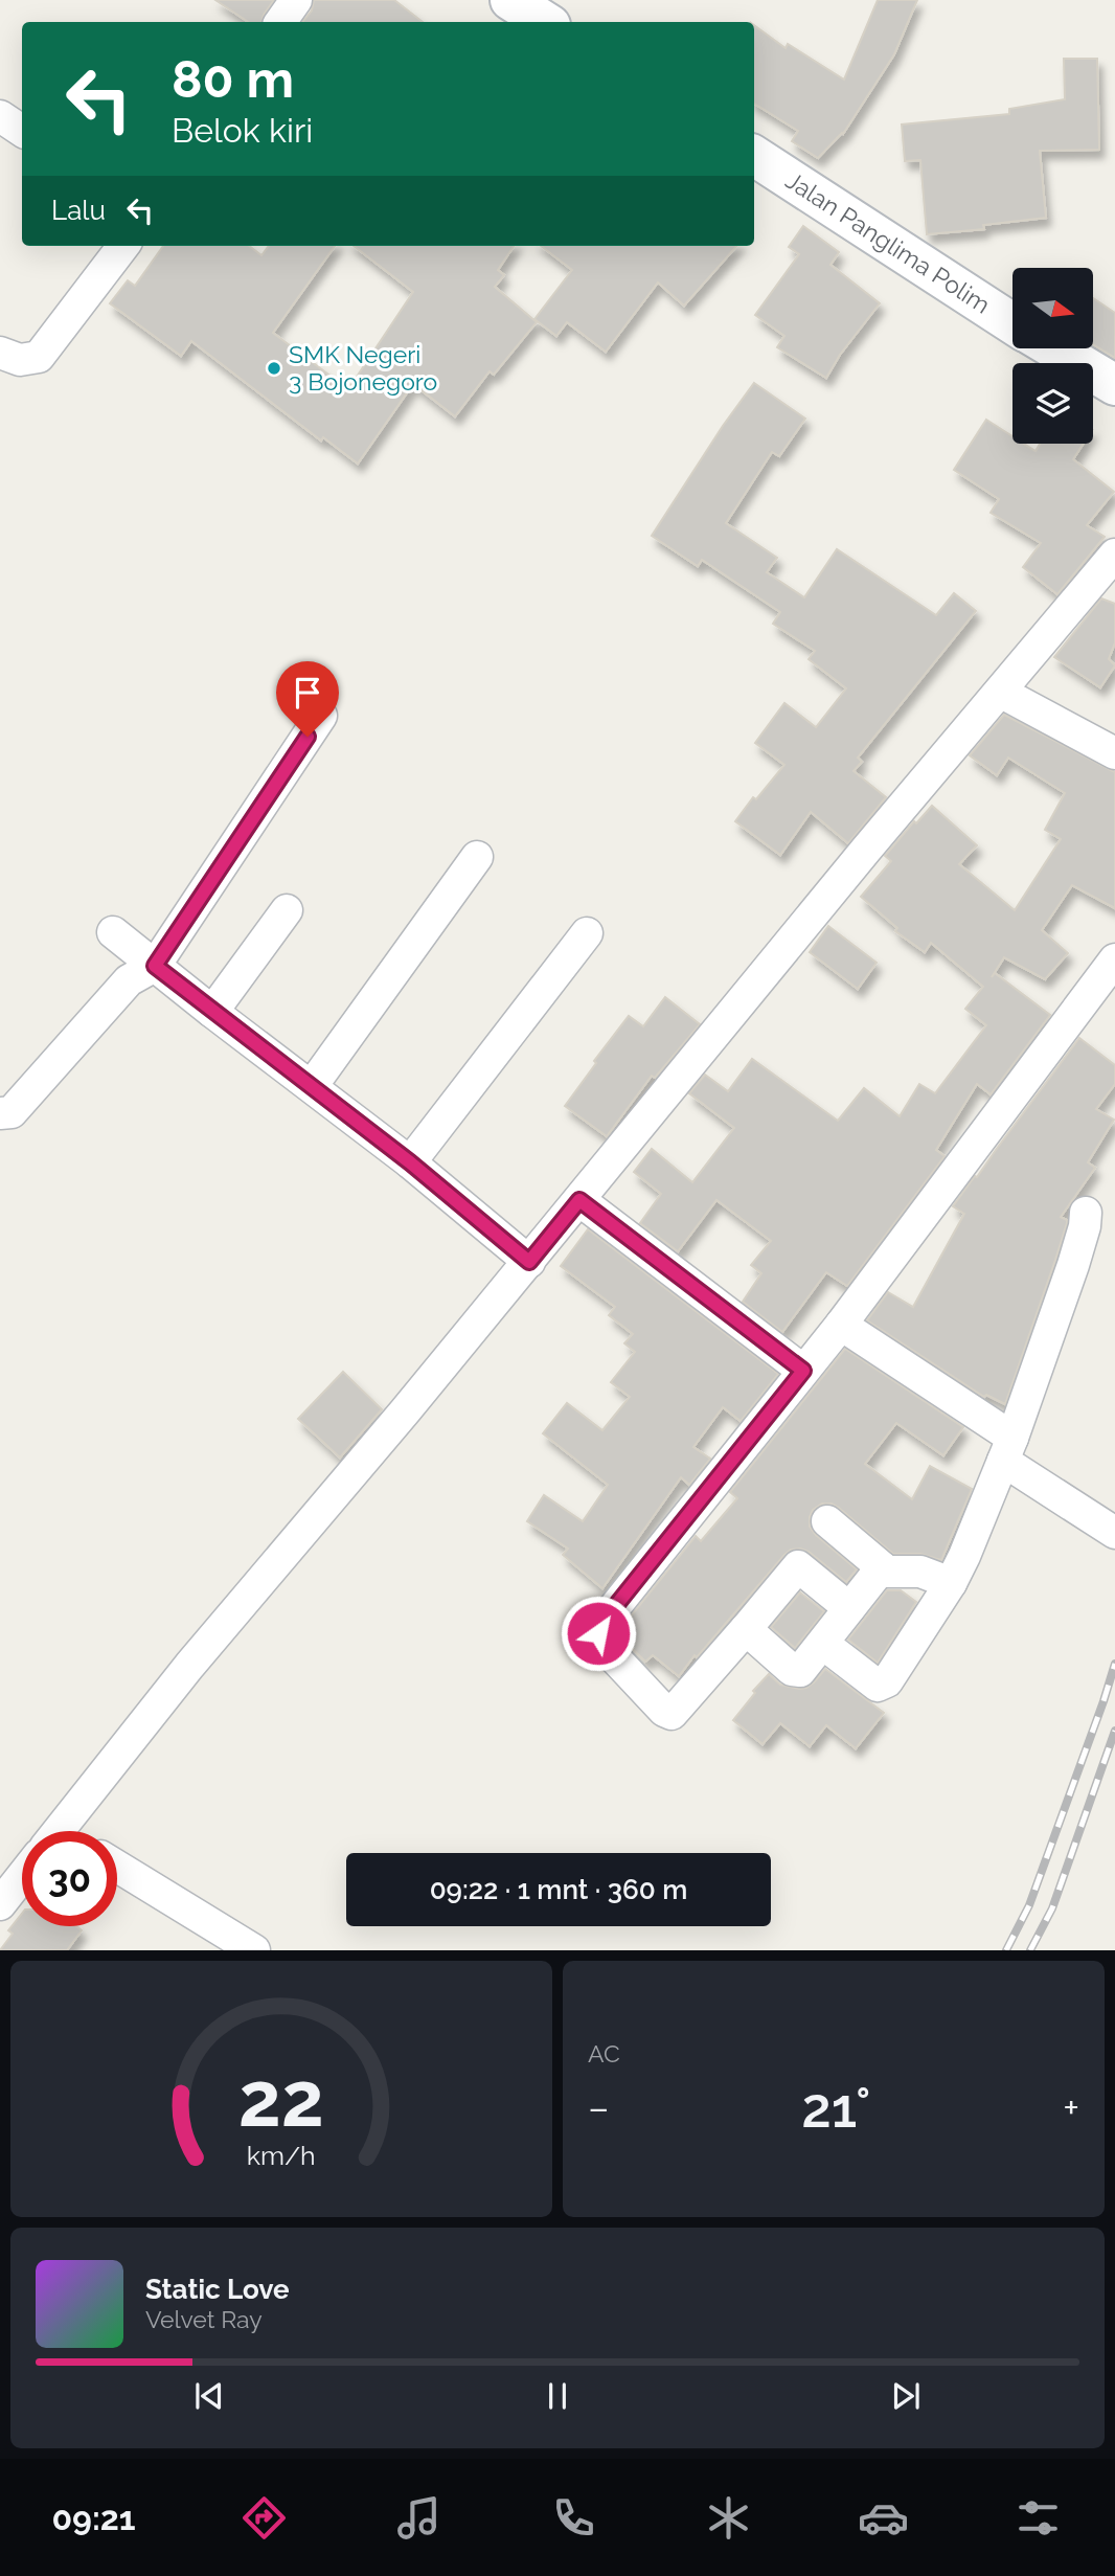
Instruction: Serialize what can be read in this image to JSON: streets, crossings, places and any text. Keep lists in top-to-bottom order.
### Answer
{
  "streets": {
    "main road": ["Jalan Panglima Polim"]
  },
  "places": ["SMK Negeri 3 Bojonegoro"],
  "north": "right",
  "page": {
    "turn": ["80 m", "Belok kiri"],
    "then": "Lalu",
    "limit": "30",
    "trip": "09:22 · 1 mnt · 360 m",
    "tile": "AC",
    "heat": ["−", "21°", "+"],
    "song": ["Static Love", "Velvet Ray"],
    "tabs": "09:21",
    "gauge": ["22", "km/h"]
  }
}
